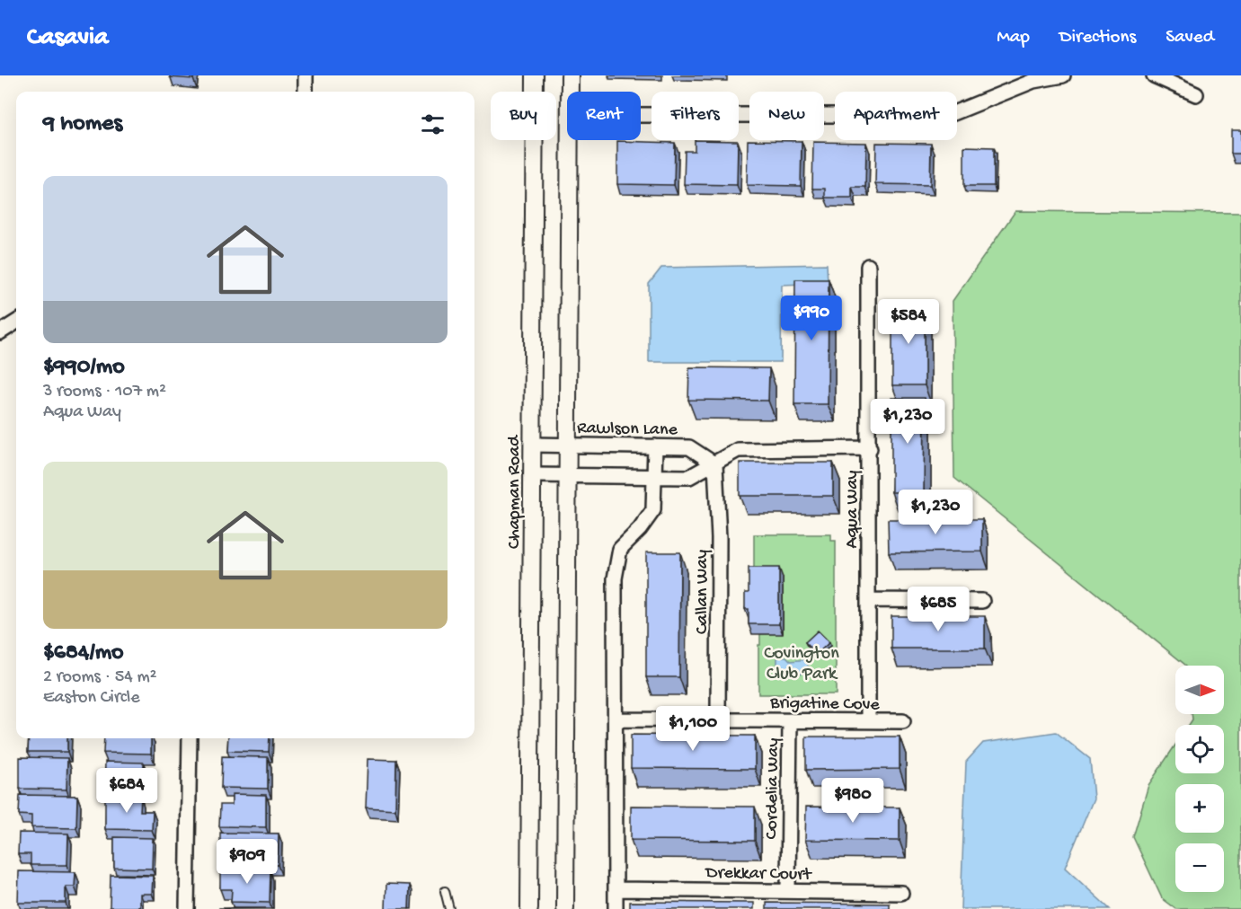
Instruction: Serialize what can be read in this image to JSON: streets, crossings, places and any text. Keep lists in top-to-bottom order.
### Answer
{
  "streets": {
    "street": [
      "Rawlson Lane",
      "Chapman Road",
      "Aqua Way",
      "Callan Way",
      "Brigatine Cove",
      "Cordelia Way",
      "Drekkar Court"
    ]
  },
  "crossings": [
    ["Rawlson Lane", "Chapman Road"],
    ["Rawlson Lane", "Callan Way"],
    ["Aqua Way", "Brigatine Cove"],
    ["Callan Way", "Brigatine Cove"],
    ["Brigatine Cove", "Cordelia Way"],
    ["Cordelia Way", "Drekkar Court"]
  ],
  "parks": ["Covington Club Park"],
  "north": "right",
  "page": {
    "header": "Casavia",
    "nav": ["Map", "Directions", "Saved"],
    "chip": [
      "Buy",
      "Rent",
      "Filters",
      "New",
      "Apartment"
    ],
    "heading": "9 homes",
    "list": [
      {
        "name": "$990/mo",
        "note": "3 rooms · 107 m² · Aqua Way"
      },
      {
        "name": "$684/mo",
        "note": "2 rooms · 54 m² · Easton Circle"
      }
    ],
    "price": [
      "$990",
      "$584",
      "$1,230",
      "$1,230",
      "$685",
      "$1,100",
      "$684",
      "$980",
      "$909"
    ],
    "map_buttons": ["+", "−"]
  }
}
